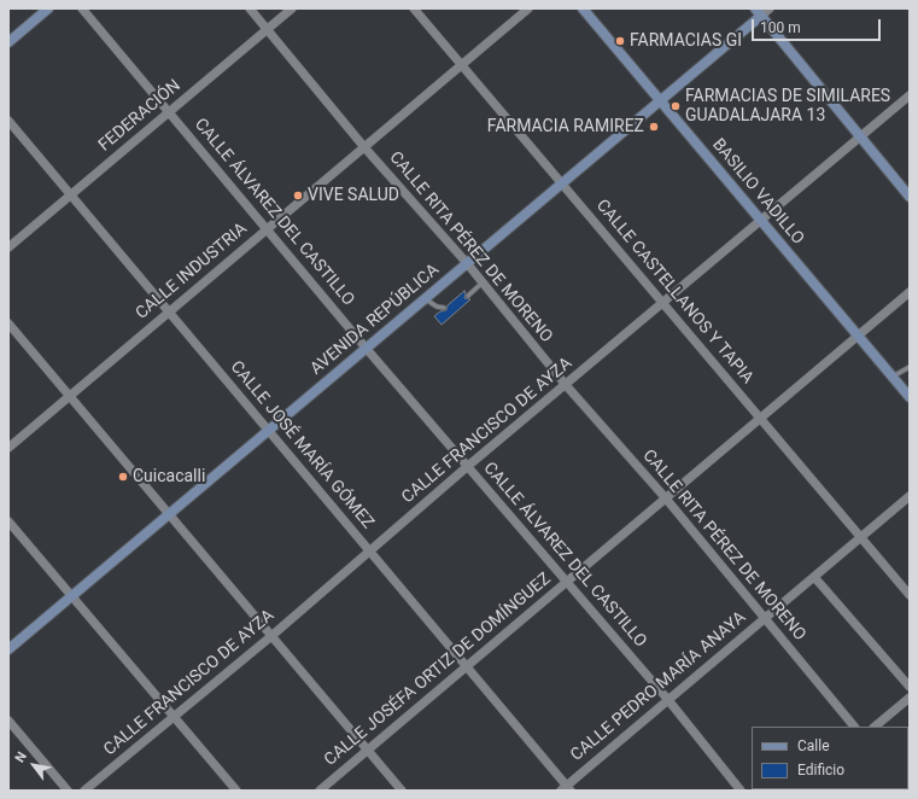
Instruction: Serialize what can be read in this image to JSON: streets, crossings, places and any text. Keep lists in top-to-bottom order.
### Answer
{
  "streets": {
    "street": [
      "FEDERACIÓN",
      "BASILIO VADILLO",
      "CALLE ÁLVAREZ DEL CASTILLO",
      "CALLE RITA PÉREZ DE MORENO",
      "CALLE INDUSTRIA",
      "CALLE CASTELLANOS Y TAPIA",
      "AVENIDA REPÚBLICA",
      "CALLE FRANCISCO DE AYZA",
      "CALLE JOSÉ MARÍA GÓMEZ",
      "CALLE JOSÉFA ORTIZ DE DOMÍNGUEZ",
      "CALLE PEDRO MARÍA ANAYA"
    ]
  },
  "crossings": [
    ["FEDERACIÓN", "CALLE ÁLVAREZ DEL CASTILLO"],
    ["FEDERACIÓN", "CALLE RITA PÉREZ DE MORENO"],
    ["FEDERACIÓN", "CALLE JOSÉ MARÍA GÓMEZ"],
    ["BASILIO VADILLO", "AVENIDA REPÚBLICA"],
    ["BASILIO VADILLO", "CALLE FRANCISCO DE AYZA"],
    ["BASILIO VADILLO", "CALLE JOSÉFA ORTIZ DE DOMÍNGUEZ"],
    ["CALLE ÁLVAREZ DEL CASTILLO", "CALLE INDUSTRIA"],
    ["CALLE ÁLVAREZ DEL CASTILLO", "AVENIDA REPÚBLICA"],
    ["CALLE ÁLVAREZ DEL CASTILLO", "CALLE FRANCISCO DE AYZA"],
    ["CALLE ÁLVAREZ DEL CASTILLO", "CALLE JOSÉFA ORTIZ DE DOMÍNGUEZ"],
    ["CALLE ÁLVAREZ DEL CASTILLO", "CALLE PEDRO MARÍA ANAYA"],
    ["CALLE RITA PÉREZ DE MORENO", "CALLE INDUSTRIA"],
    ["CALLE RITA PÉREZ DE MORENO", "AVENIDA REPÚBLICA"],
    ["CALLE RITA PÉREZ DE MORENO", "CALLE FRANCISCO DE AYZA"],
    ["CALLE RITA PÉREZ DE MORENO", "CALLE JOSÉFA ORTIZ DE DOMÍNGUEZ"],
    ["CALLE RITA PÉREZ DE MORENO", "CALLE PEDRO MARÍA ANAYA"],
    ["CALLE INDUSTRIA", "CALLE CASTELLANOS Y TAPIA"],
    ["CALLE INDUSTRIA", "CALLE JOSÉ MARÍA GÓMEZ"],
    ["CALLE CASTELLANOS Y TAPIA", "AVENIDA REPÚBLICA"],
    ["CALLE CASTELLANOS Y TAPIA", "CALLE FRANCISCO DE AYZA"],
    ["CALLE CASTELLANOS Y TAPIA", "CALLE JOSÉFA ORTIZ DE DOMÍNGUEZ"],
    ["CALLE CASTELLANOS Y TAPIA", "CALLE PEDRO MARÍA ANAYA"],
    ["AVENIDA REPÚBLICA", "CALLE JOSÉ MARÍA GÓMEZ"],
    ["CALLE FRANCISCO DE AYZA", "CALLE JOSÉ MARÍA GÓMEZ"],
    ["CALLE JOSÉ MARÍA GÓMEZ", "CALLE JOSÉFA ORTIZ DE DOMÍNGUEZ"],
    ["CALLE JOSÉ MARÍA GÓMEZ", "CALLE PEDRO MARÍA ANAYA"]
  ],
  "places": [
    "FARMACIAS GI",
    "FARMACIAS DE SIMILARES GUADALAJARA 13",
    "FARMACIA RAMIREZ",
    "VIVE SALUD",
    "Cuicacalli"
  ],
  "legend": ["Calle", "Edificio"],
  "scale_bar": "100 m",
  "north": "top left"
}
